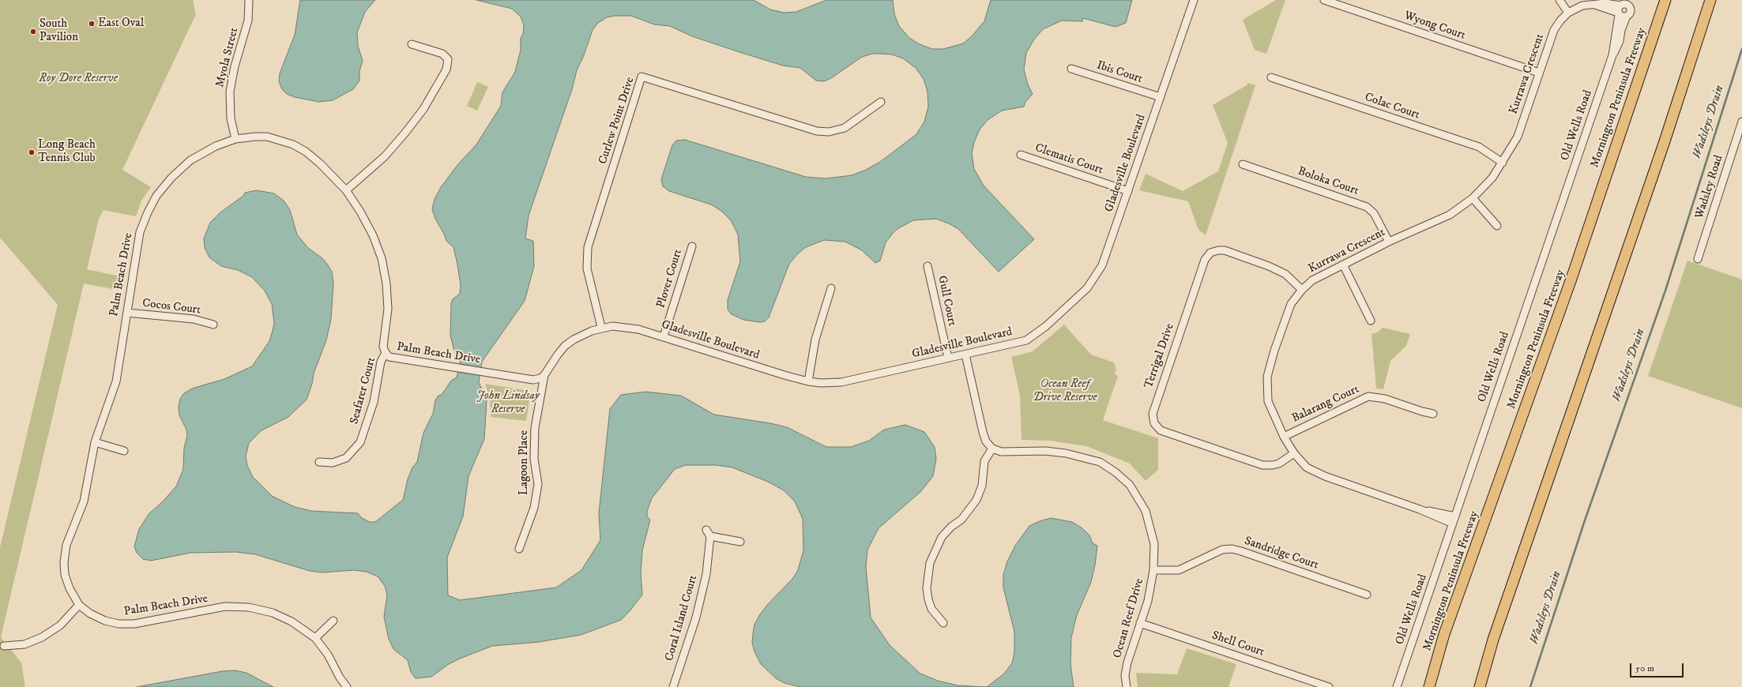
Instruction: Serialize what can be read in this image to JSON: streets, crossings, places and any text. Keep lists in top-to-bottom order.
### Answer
{
  "streets": {
    "highway": ["Mornington Peninsula Freeway"],
    "street": [
      "Wyong Court",
      "Myola Street",
      "Ibis Court",
      "Kurrawa Crescent",
      "Colac Court",
      "Curlew Point Drive",
      "Old Wells Road",
      "Clematis Court",
      "Gladesville Boulevard",
      "Boloka Court",
      "Wadsley Road",
      "Palm Beach Drive",
      "Plover Court",
      "Gull Court",
      "Cocos Court",
      "Terrigal Drive",
      "Seafarer Court",
      "Balarang Court",
      "Lagoon Place",
      "Sandridge Court",
      "Coral Island Court",
      "Ocean Reef Drive",
      "Shell Court"
    ]
  },
  "crossings": [
    ["Wyong Court", "Kurrawa Crescent"],
    ["Myola Street", "Palm Beach Drive"],
    ["Ibis Court", "Gladesville Boulevard"],
    ["Kurrawa Crescent", "Colac Court"],
    ["Kurrawa Crescent", "Old Wells Road"],
    ["Kurrawa Crescent", "Boloka Court"],
    ["Kurrawa Crescent", "Terrigal Drive"],
    ["Kurrawa Crescent", "Balarang Court"],
    ["Curlew Point Drive", "Gladesville Boulevard"],
    ["Clematis Court", "Gladesville Boulevard"],
    ["Gladesville Boulevard", "Palm Beach Drive"],
    ["Gladesville Boulevard", "Plover Court"],
    ["Gladesville Boulevard", "Gull Court"],
    ["Gladesville Boulevard", "Lagoon Place"],
    ["Palm Beach Drive", "Cocos Court"],
    ["Palm Beach Drive", "Seafarer Court"],
    ["Palm Beach Drive", "Lagoon Place"],
    ["Sandridge Court", "Ocean Reef Drive"],
    ["Ocean Reef Drive", "Shell Court"]
  ],
  "water": ["Wadsleys Drain"],
  "parks": ["Roy Dore Reserve", "Ocean Reef Drive Reserve", "John Lindsay Reserve"],
  "places": ["East Oval", "South Pavilion", "Long Beach Tennis Club"],
  "scale_bar": "50 m"
}
